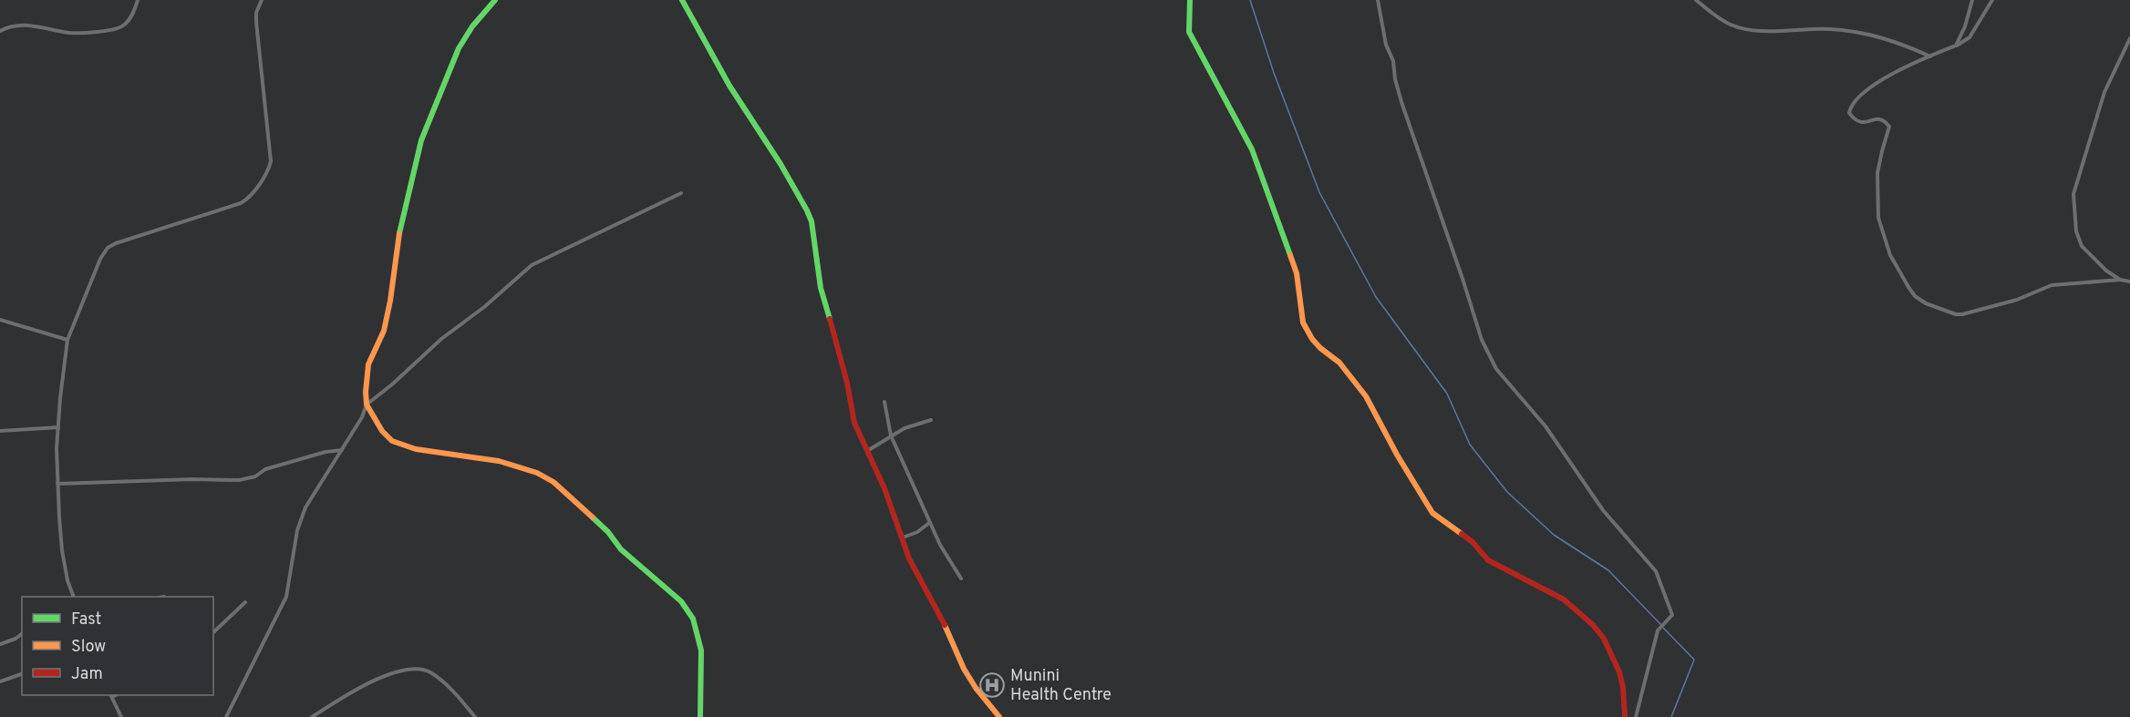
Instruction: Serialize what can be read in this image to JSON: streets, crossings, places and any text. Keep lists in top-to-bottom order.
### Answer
{
  "places": {
    "hospital": ["Munini Health Centre"]
  },
  "legend": ["Fast", "Slow", "Jam"]
}
